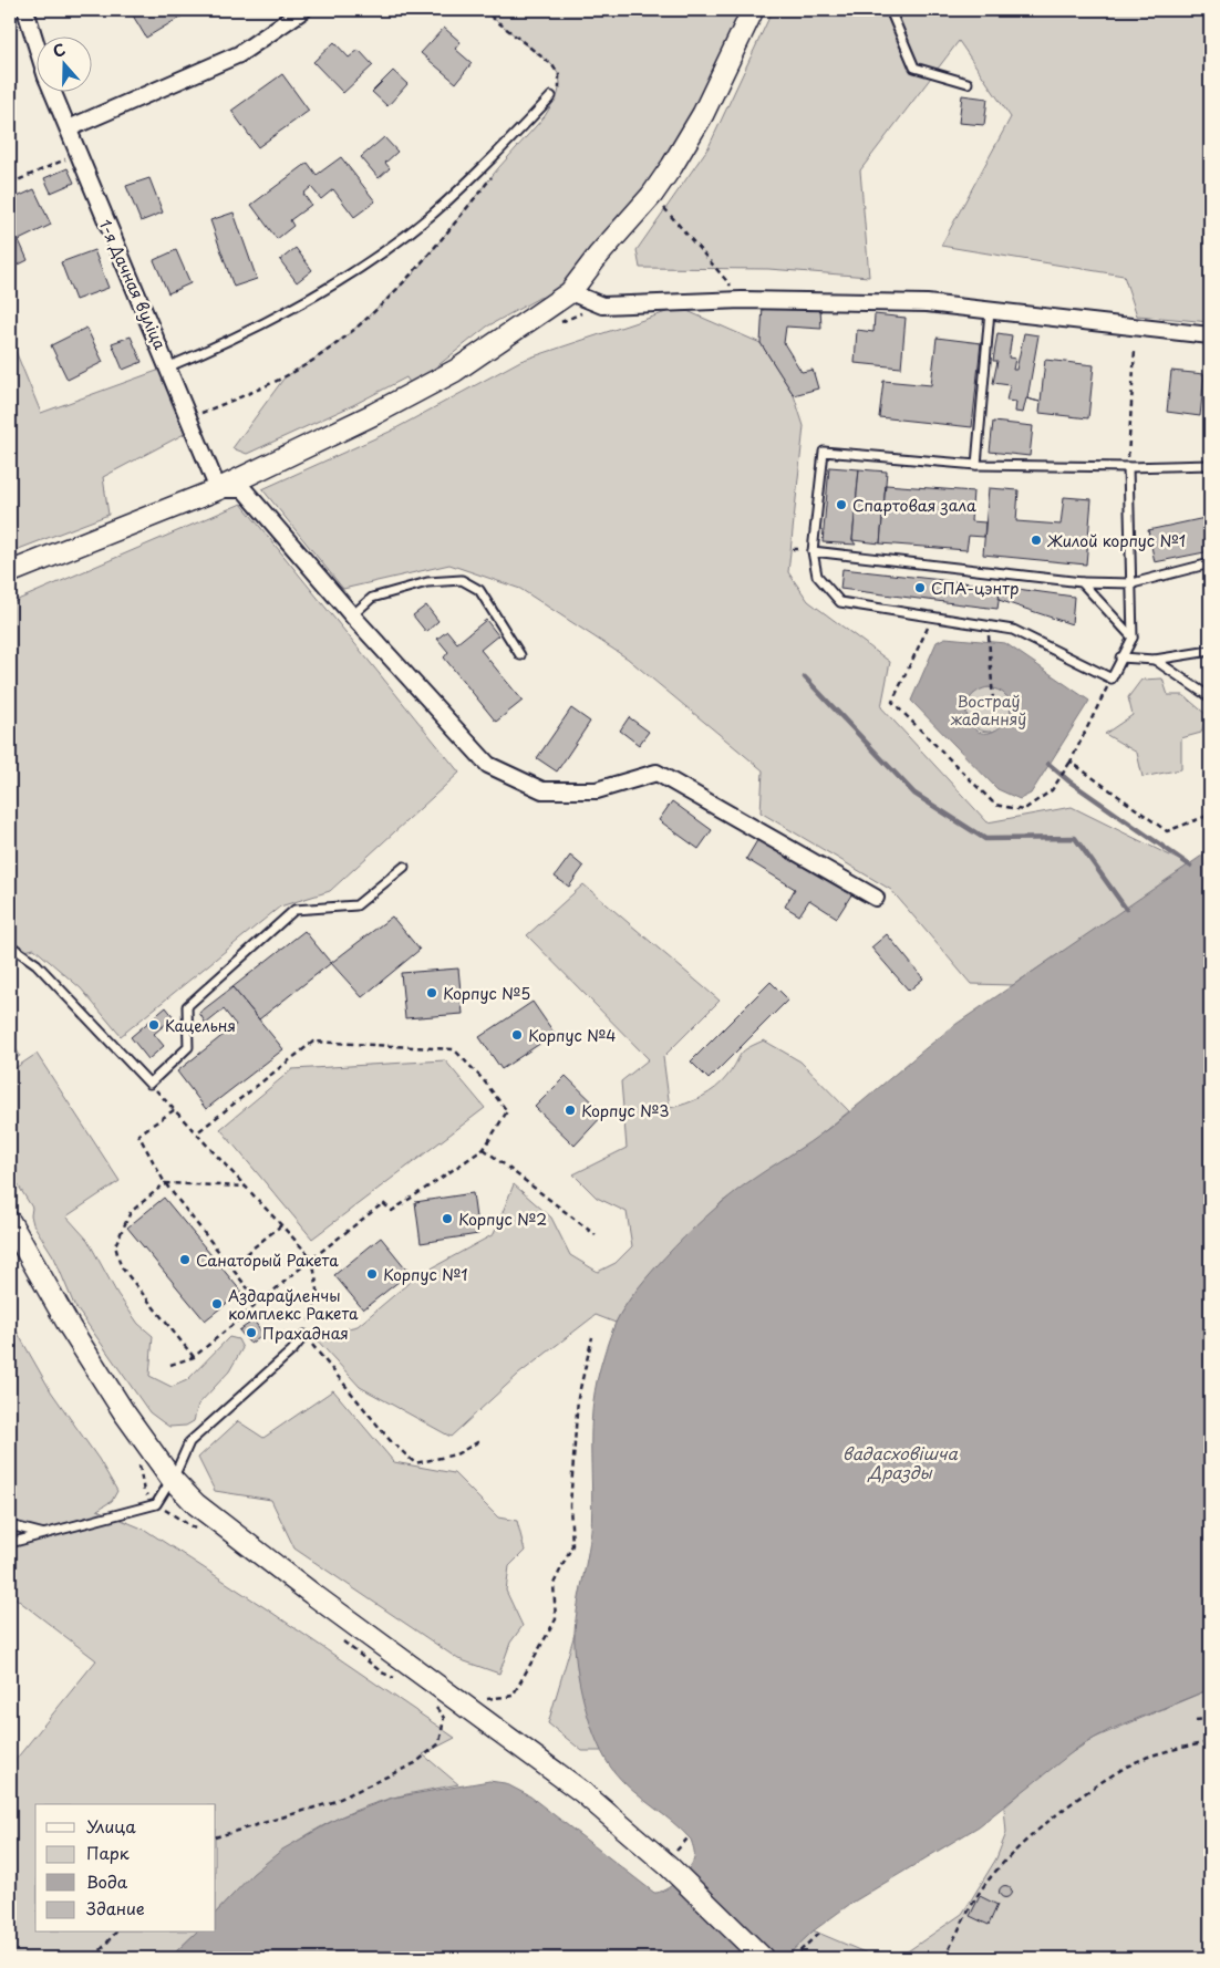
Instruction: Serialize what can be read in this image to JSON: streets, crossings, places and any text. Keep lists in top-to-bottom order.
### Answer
{
  "streets": {
    "street": ["1-я Дачная вуліца"]
  },
  "water": ["вадасховішча Дразды"],
  "parks": ["Востраў жаданняў"],
  "places": [
    "Спартовая зала",
    "Жилой корпус №1",
    "СПА-цэнтр",
    "Корпус №5",
    "Кацельня",
    "Корпус №4",
    "Корпус №3",
    "Корпус №2",
    "Санаторый Ракета",
    "Корпус №1",
    "Аздараўленчы комплекс Ракета",
    "Прахадная"
  ],
  "legend": [
    "Улица",
    "Парк",
    "Вода",
    "Здание"
  ],
  "north": "top"
}
